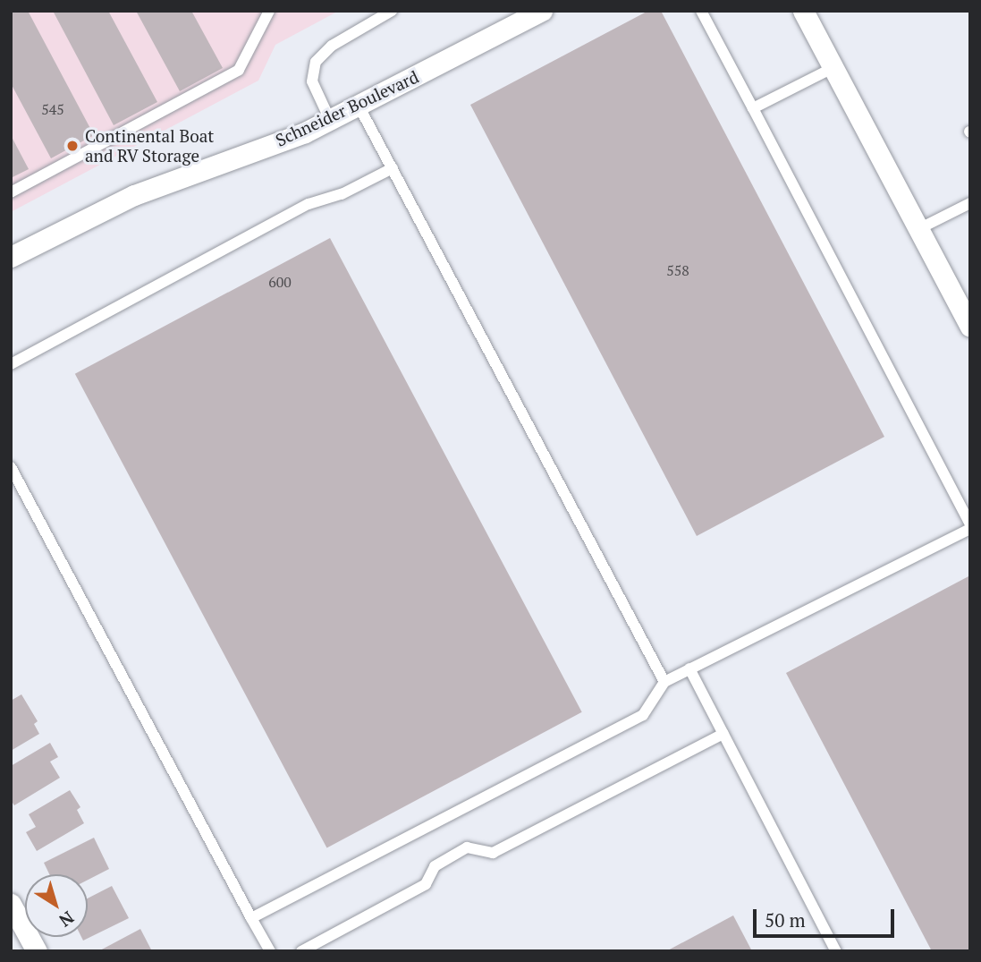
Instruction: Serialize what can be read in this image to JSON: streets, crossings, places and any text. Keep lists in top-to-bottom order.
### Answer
{
  "streets": {
    "street": ["Schneider Boulevard"]
  },
  "places": ["Continental Boat and RV Storage"],
  "house_numbers": ["545", "558", "600"],
  "scale_bar": "50 m",
  "north": "bottom right"
}
